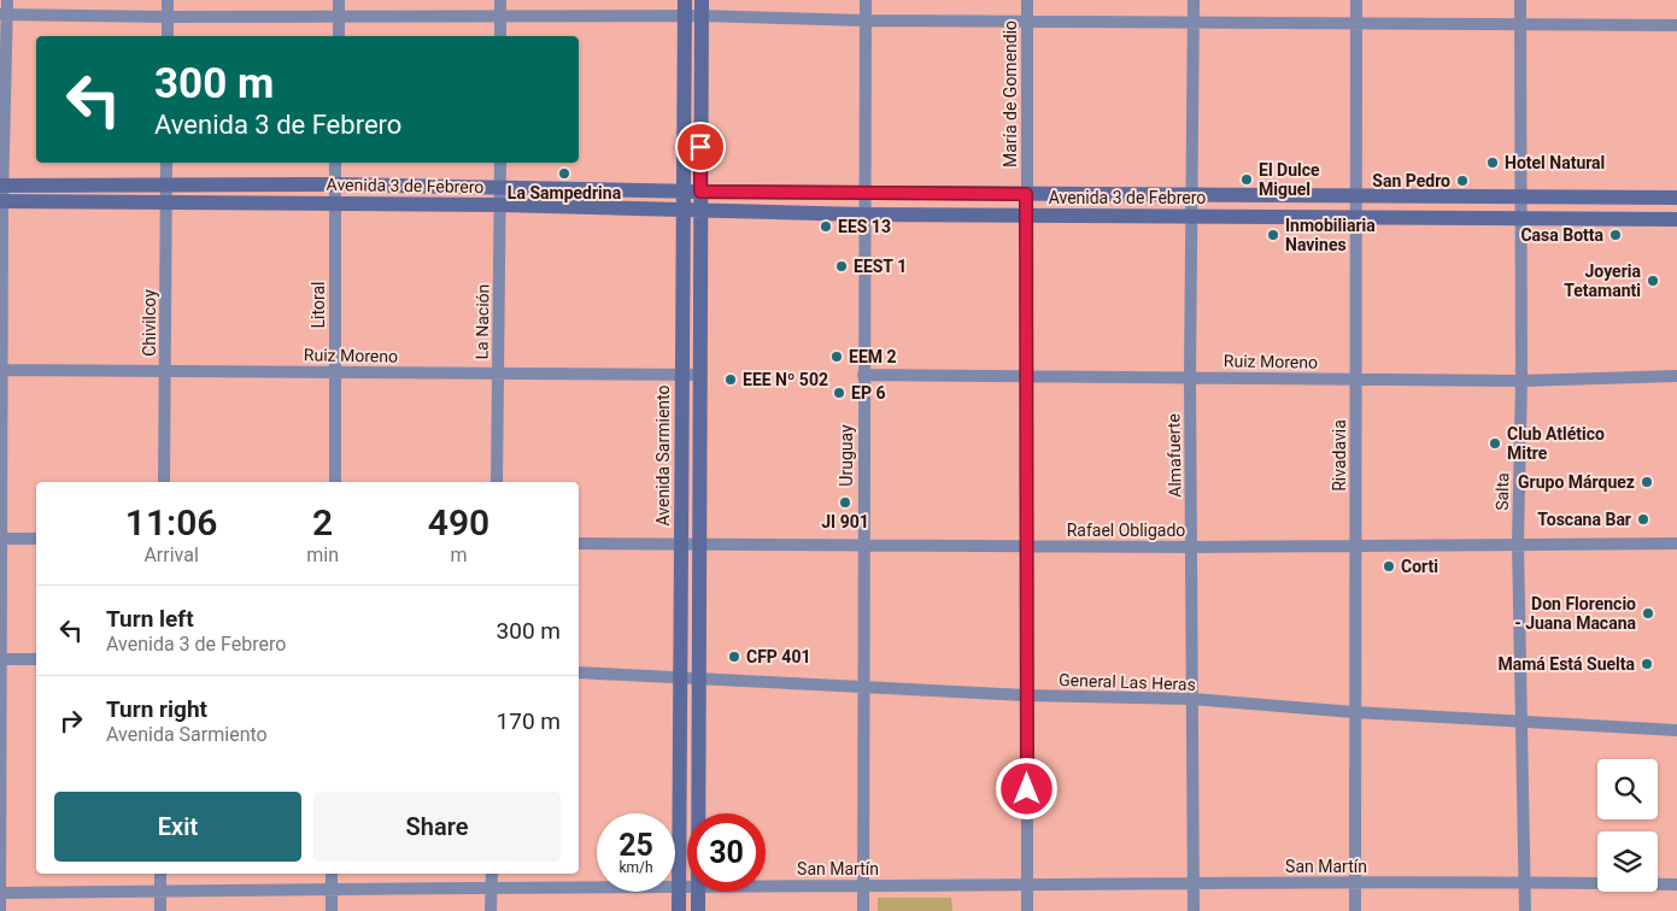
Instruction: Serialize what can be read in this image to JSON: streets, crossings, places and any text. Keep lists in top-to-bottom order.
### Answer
{
  "streets": {
    "main road": ["Avenida 3 de Febrero", "Avenida Sarmiento"],
    "street": [
      "María de Gomendio",
      "Litoral",
      "La Nación",
      "Chivilcoy",
      "Ruiz Moreno",
      "Uruguay",
      "Almafuerte",
      "Rivadavia",
      "Salta",
      "Rafael Obligado",
      "General Las Heras",
      "San Martín"
    ]
  },
  "crossings": [
    ["María de Gomendio", "Avenida 3 de Febrero"],
    ["María de Gomendio", "Ruiz Moreno"],
    ["María de Gomendio", "Rafael Obligado"],
    ["María de Gomendio", "General Las Heras"],
    ["María de Gomendio", "San Martín"],
    ["Avenida 3 de Febrero", "Litoral"],
    ["Avenida 3 de Febrero", "La Nación"],
    ["Avenida 3 de Febrero", "Chivilcoy"],
    ["Avenida 3 de Febrero", "Avenida Sarmiento"],
    ["Avenida 3 de Febrero", "Uruguay"],
    ["Avenida 3 de Febrero", "Almafuerte"],
    ["Avenida 3 de Febrero", "Rivadavia"],
    ["Avenida 3 de Febrero", "Salta"],
    ["Litoral", "Ruiz Moreno"],
    ["La Nación", "Ruiz Moreno"],
    ["Chivilcoy", "Ruiz Moreno"],
    ["Ruiz Moreno", "Avenida Sarmiento"],
    ["Ruiz Moreno", "Uruguay"],
    ["Ruiz Moreno", "Almafuerte"],
    ["Ruiz Moreno", "Rivadavia"],
    ["Ruiz Moreno", "Salta"],
    ["Avenida Sarmiento", "Rafael Obligado"],
    ["Avenida Sarmiento", "General Las Heras"],
    ["Avenida Sarmiento", "San Martín"],
    ["Uruguay", "Rafael Obligado"],
    ["Uruguay", "General Las Heras"],
    ["Uruguay", "San Martín"],
    ["Almafuerte", "Rafael Obligado"],
    ["Almafuerte", "General Las Heras"],
    ["Almafuerte", "San Martín"],
    ["Rivadavia", "Rafael Obligado"],
    ["Rivadavia", "General Las Heras"],
    ["Rivadavia", "San Martín"],
    ["Salta", "Rafael Obligado"],
    ["Salta", "General Las Heras"],
    ["Salta", "San Martín"]
  ],
  "places": [
    "Hotel Natural",
    "La Sampedrina",
    "El Dulce Miguel",
    "San Pedro",
    "EES 13",
    "Inmobiliaria Navines",
    "Casa Botta",
    "EEST 1",
    "Joyeria Tetamanti",
    "EEM 2",
    "EEE Nº 502",
    "EP 6",
    "Club Atlético Mitre",
    "Grupo Márquez",
    "JI 901",
    "Toscana Bar",
    "Corti",
    "Don Florencio - Juana Macana",
    "CFP 401",
    "Mamá Está Suelta"
  ],
  "page": {
    "turn": ["300 m", "Avenida 3 de Febrero"],
    "eta": [
      "11:06",
      "Arrival",
      "2",
      "min",
      "490",
      "m"
    ],
    "list": [
      {
        "name": "Turn left",
        "note": "Avenida 3 de Febrero",
        "value": "300 m"
      },
      {
        "name": "Turn right",
        "note": "Avenida Sarmiento",
        "value": "170 m"
      }
    ],
    "buttons": ["Exit", "Share"],
    "speed": "25 km/h",
    "limit": "30"
  }
}
